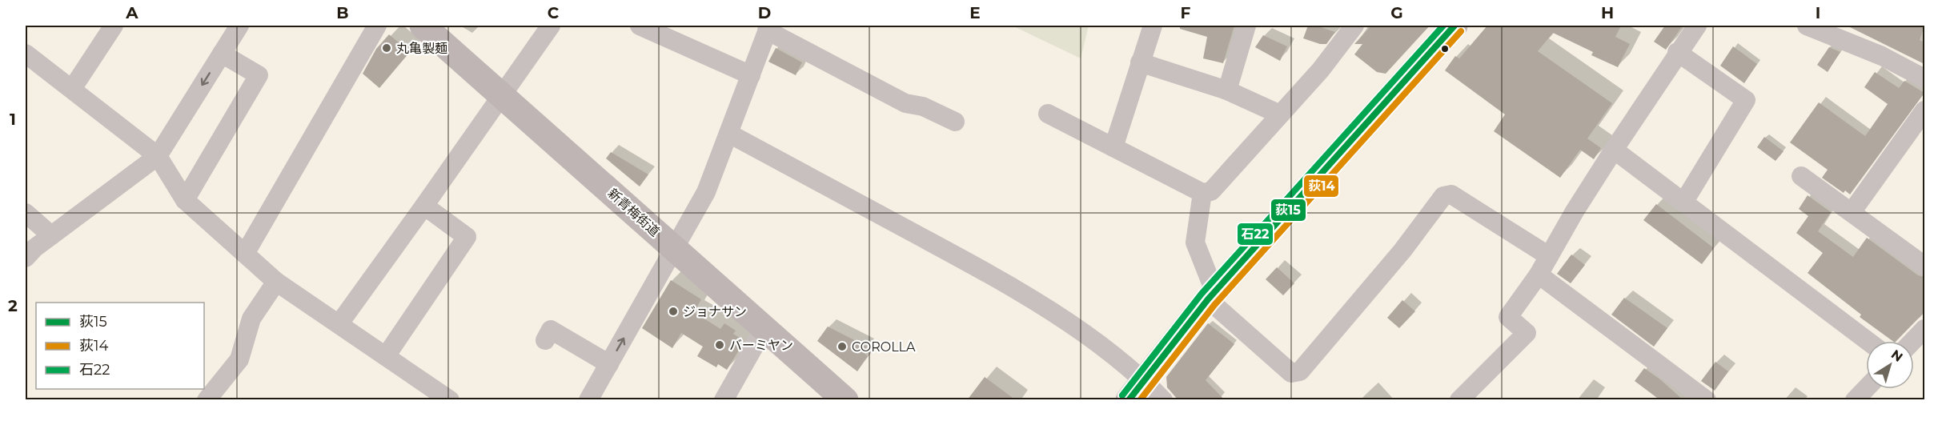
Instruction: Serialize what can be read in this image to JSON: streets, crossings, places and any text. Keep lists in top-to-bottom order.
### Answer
{
  "streets": {
    "main road": ["新青梅街道"]
  },
  "places": [
    "丸亀製麺",
    "ジョナサン",
    "バーミヤン",
    "COROLLA"
  ],
  "lines": ["transit line 荻15", "transit line 石22", "transit line 荻14"],
  "legend": ["荻15", "荻14", "石22"],
  "north": "top right",
  "grid": {
    "columns": [
      "A",
      "B",
      "C",
      "D",
      "E",
      "F",
      "G",
      "H",
      "I"
    ],
    "rows": ["1", "2"]
  }
}
